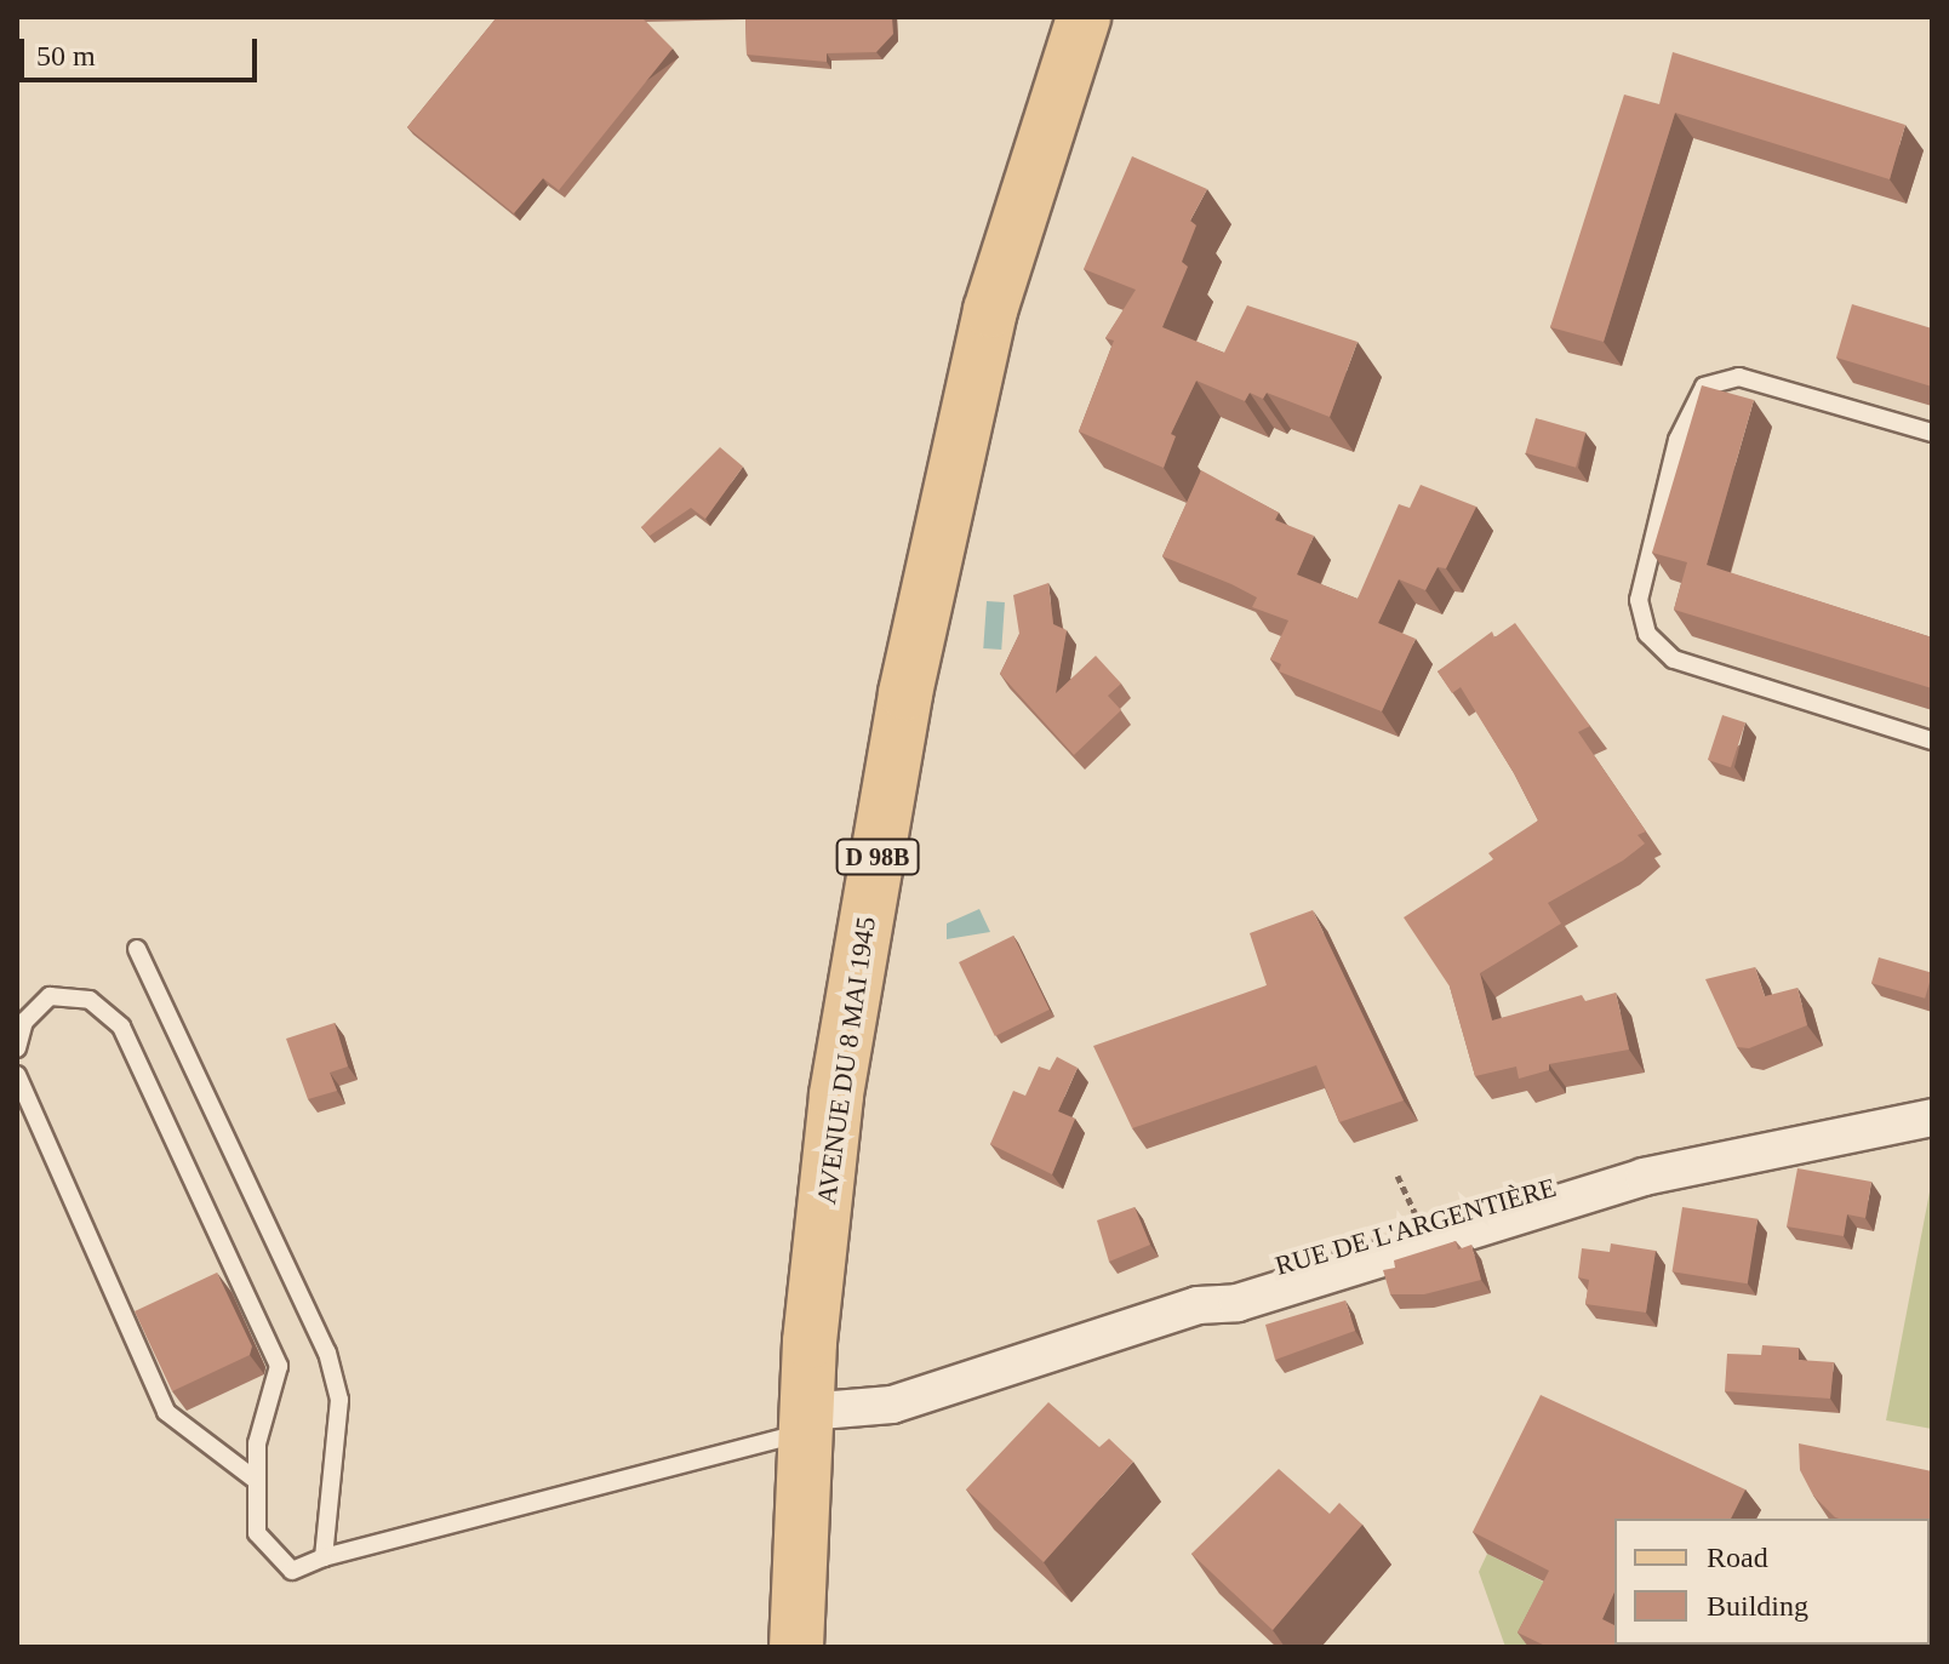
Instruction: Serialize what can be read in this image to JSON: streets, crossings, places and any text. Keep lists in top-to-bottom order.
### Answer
{
  "streets": {
    "main road": ["D 98B", "AVENUE DU 8 MAI 1945"],
    "street": ["RUE DE L'ARGENTIÈRE"]
  },
  "crossings": [
    ["AVENUE DU 8 MAI 1945", "RUE DE L'ARGENTIÈRE"]
  ],
  "legend": ["Road", "Building"],
  "scale_bar": "50 m"
}
